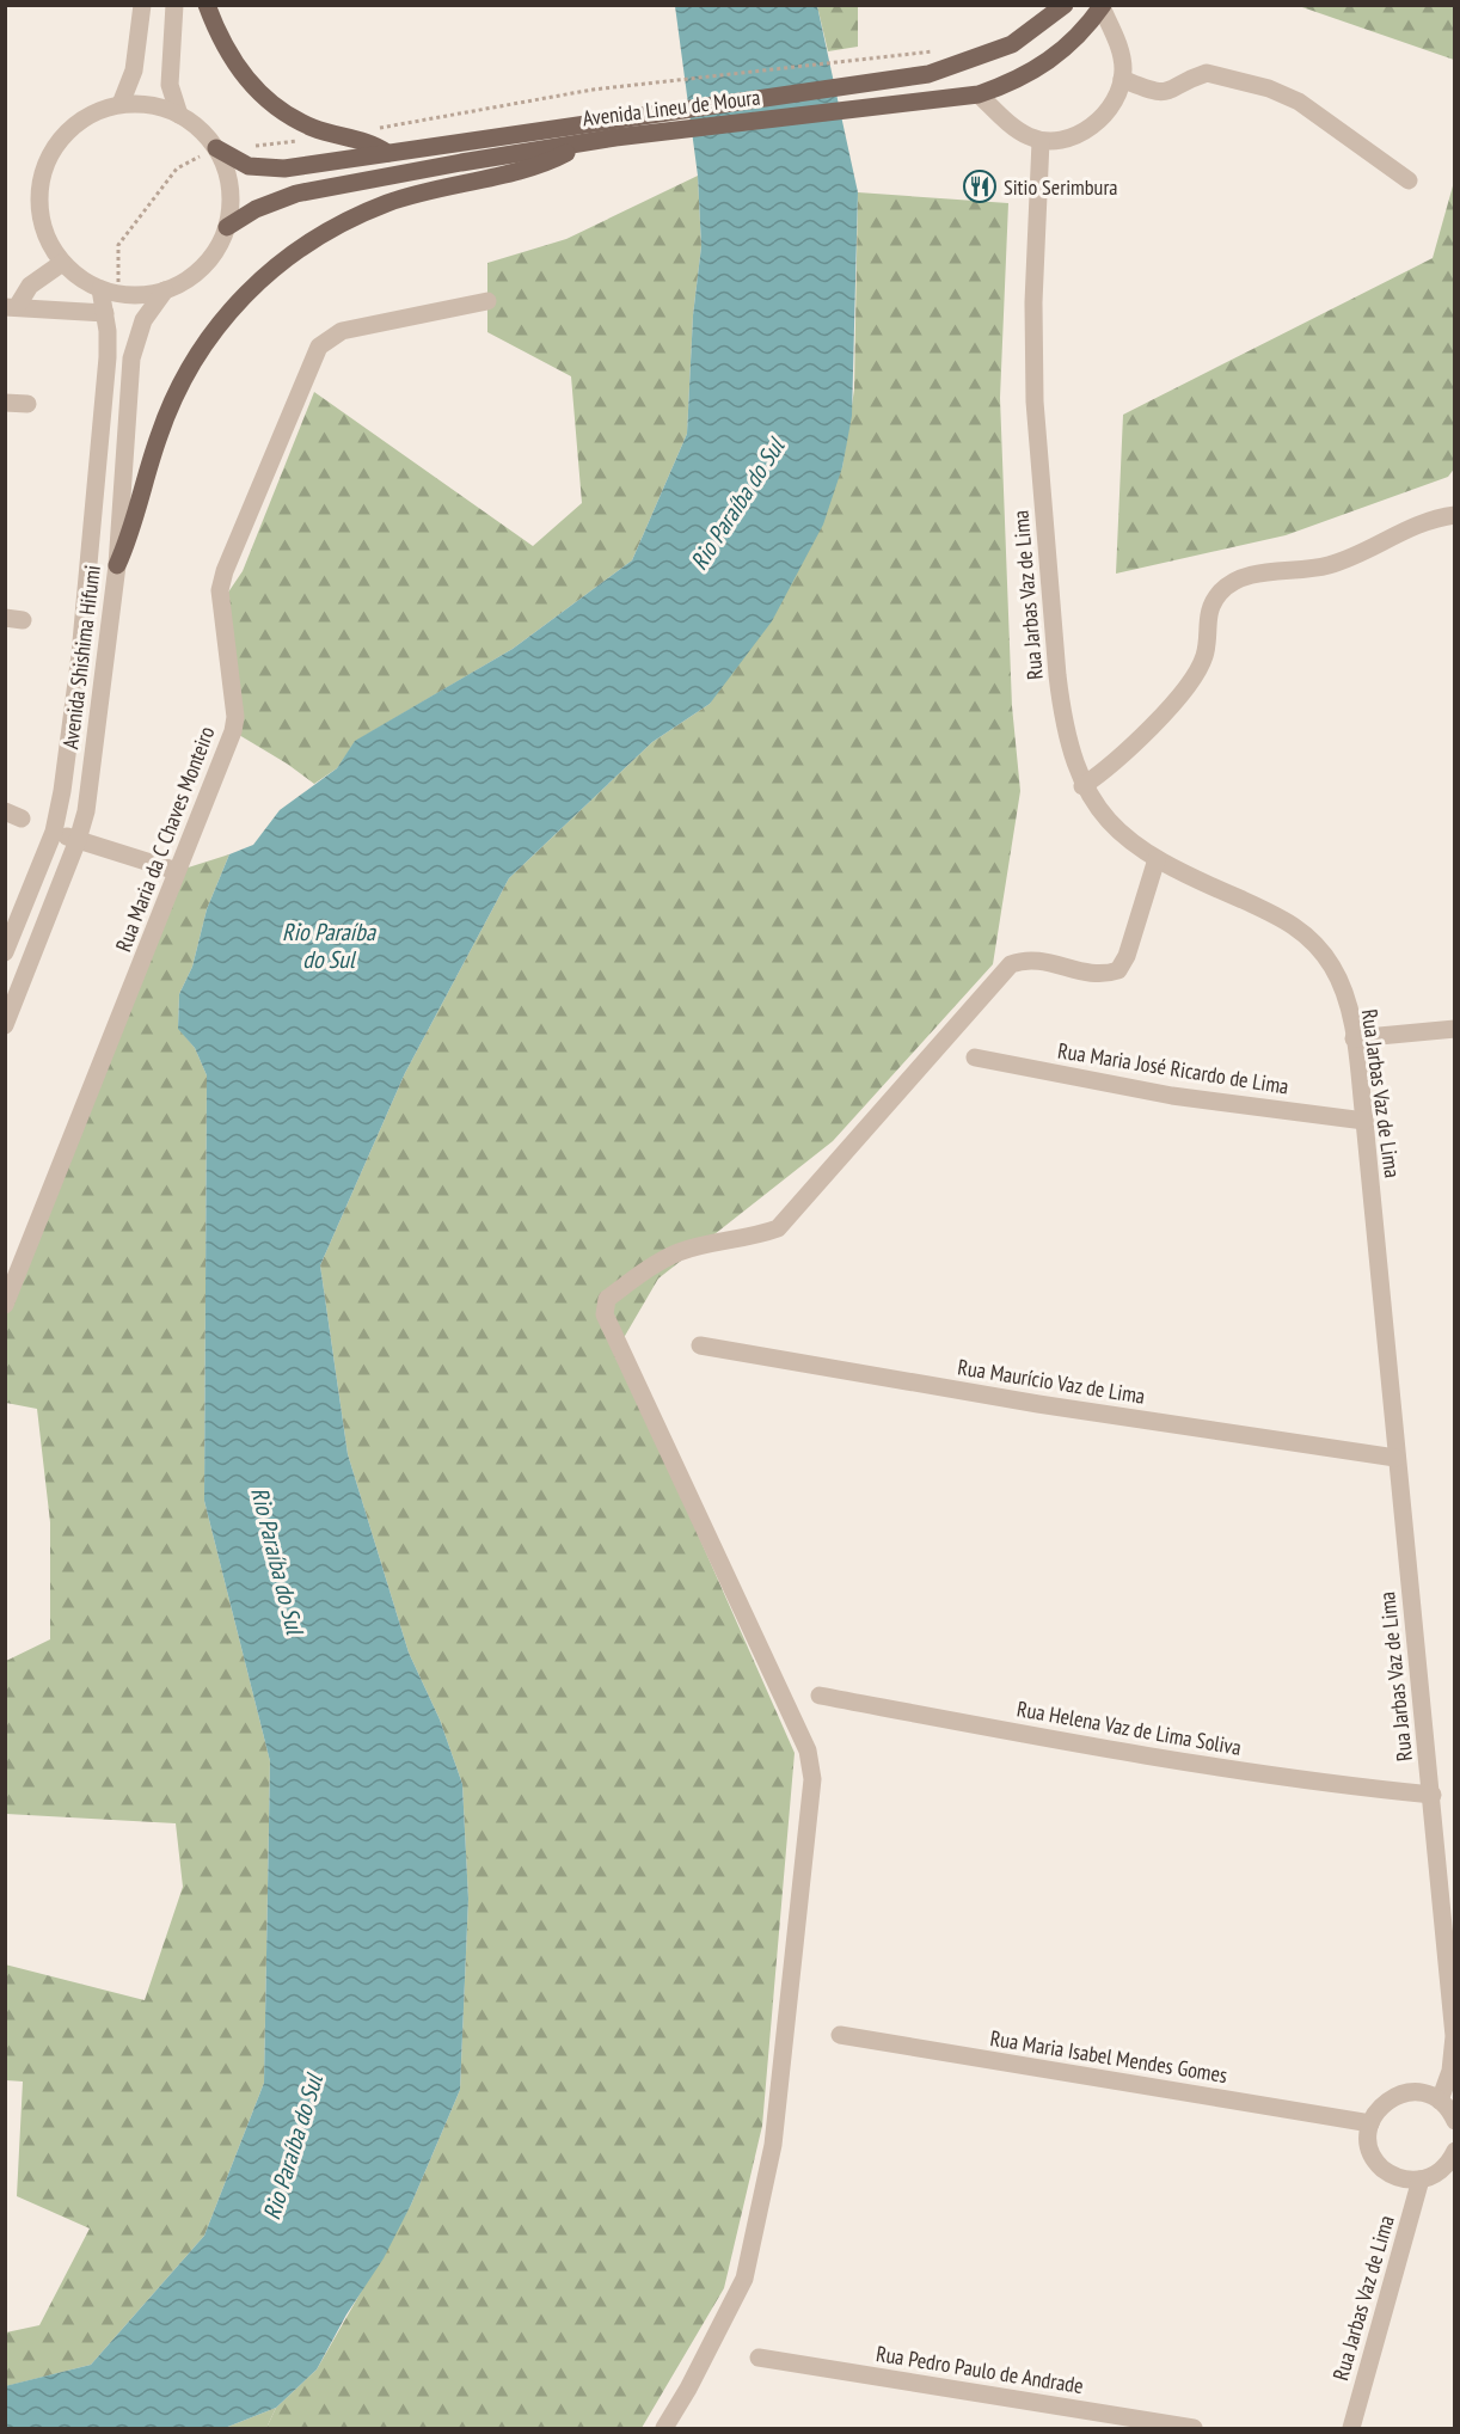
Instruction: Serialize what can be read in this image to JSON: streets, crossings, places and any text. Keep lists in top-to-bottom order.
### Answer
{
  "streets": {
    "main road": ["Avenida Lineu de Moura"],
    "street": [
      "Rua Jarbas Vaz de Lima",
      "Avenida Shishima Hifumi",
      "Rua Maria da C Chaves Monteiro",
      "Rua Maria José Ricardo de Lima",
      "Rua Maurício Vaz de Lima",
      "Rua Helena Vaz de Lima Soliva",
      "Rua Maria Isabel Mendes Gomes",
      "Rua Pedro Paulo de Andrade"
    ]
  },
  "crossings": [
    ["Avenida Lineu de Moura", "Avenida Shishima Hifumi"],
    ["Rua Jarbas Vaz de Lima", "Rua Maria José Ricardo de Lima"],
    ["Rua Jarbas Vaz de Lima", "Rua Maurício Vaz de Lima"],
    ["Rua Jarbas Vaz de Lima", "Rua Helena Vaz de Lima Soliva"]
  ],
  "water": ["Rio Paraíba do Sul"],
  "places": {
    "restaurant": ["Sitio Serimbura"]
  }
}
